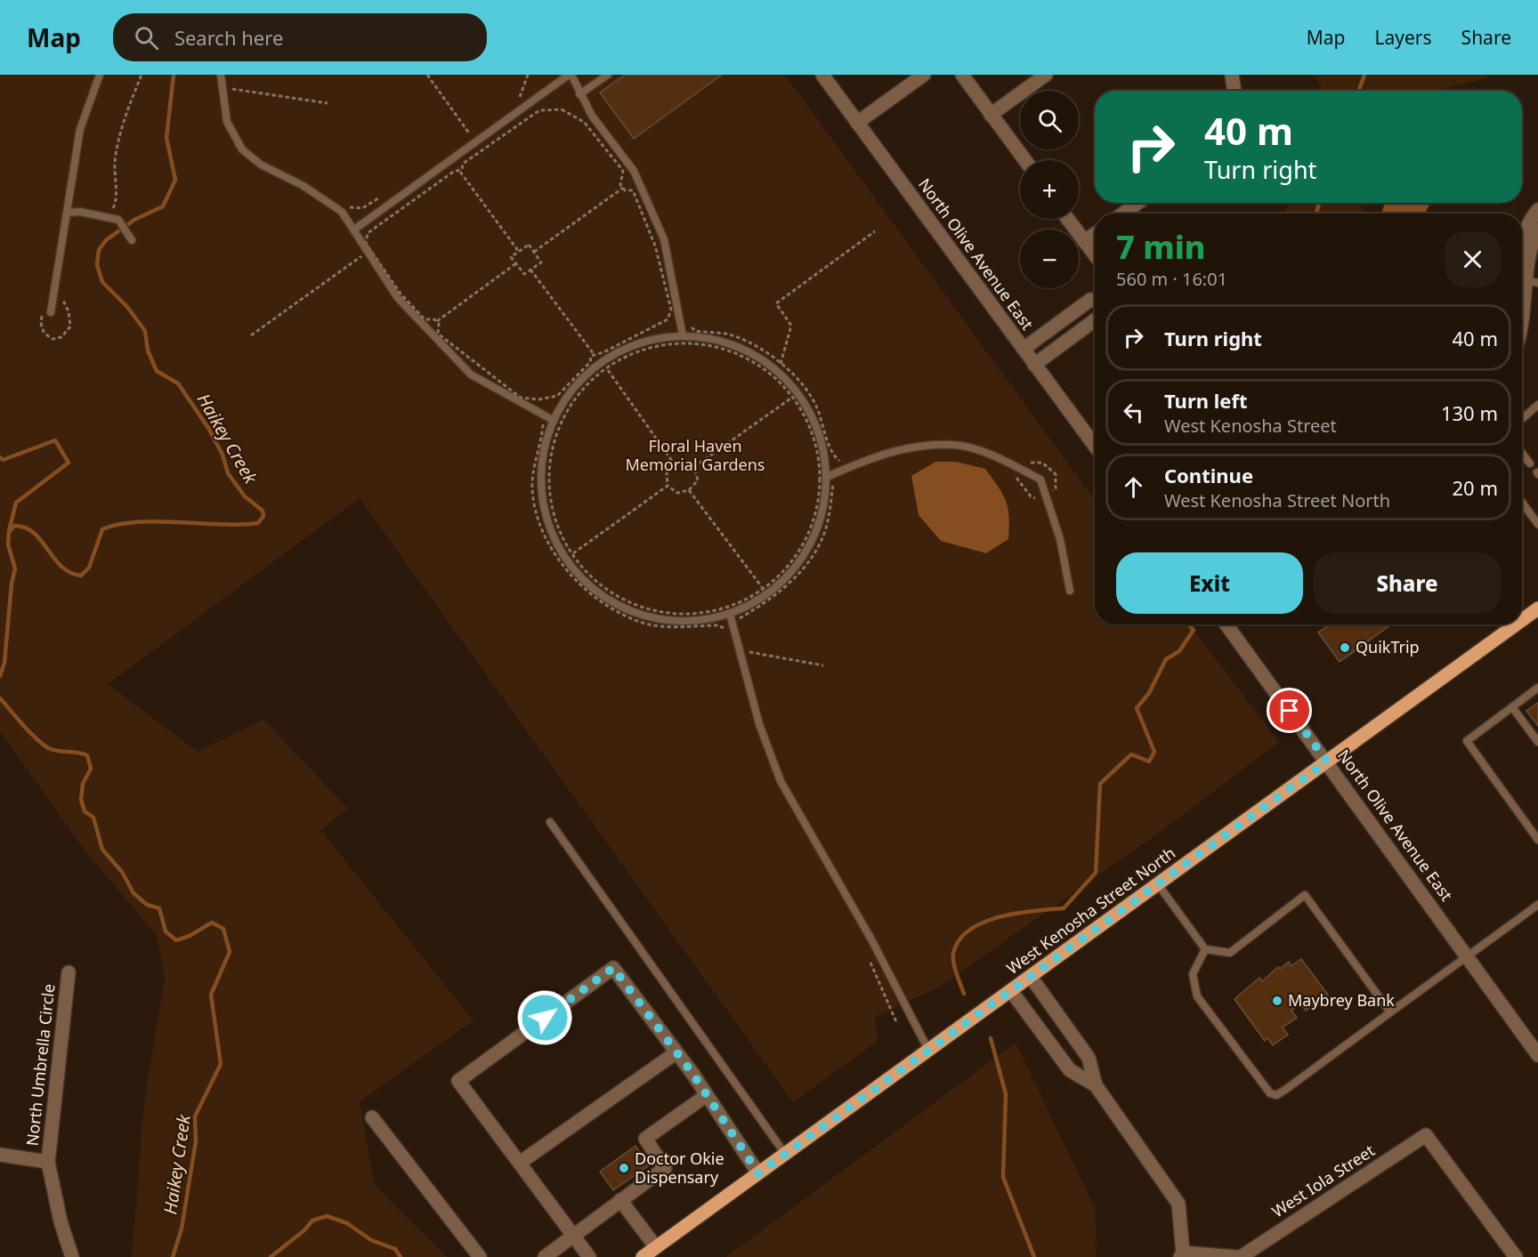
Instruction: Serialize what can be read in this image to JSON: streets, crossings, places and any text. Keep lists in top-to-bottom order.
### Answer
{
  "streets": {
    "main road": ["West Kenosha Street North"],
    "street": ["North Olive Avenue East", "North Umbrella Circle", "West Iola Street"]
  },
  "crossings": [
    ["North Olive Avenue East", "West Kenosha Street North"]
  ],
  "water": ["Haikey Creek"],
  "parks": ["Floral Haven Memorial Gardens"],
  "places": ["QuikTrip", "Maybrey Bank", "Doctor Okie Dispensary"],
  "page": {
    "header": "Map",
    "search": "Search here",
    "nav": ["Map", "Layers", "Share"],
    "map_buttons": ["+", "−"],
    "turn": ["40 m", "Turn right"],
    "heading": ["7 min", "560 m · 16:01"],
    "list": [
      {
        "name": "Turn right",
        "value": "40 m"
      },
      {
        "name": "Turn left",
        "note": "West Kenosha Street",
        "value": "130 m"
      },
      {
        "name": "Continue",
        "note": "West Kenosha Street North",
        "value": "20 m"
      }
    ],
    "buttons": ["Exit", "Share"]
  }
}
